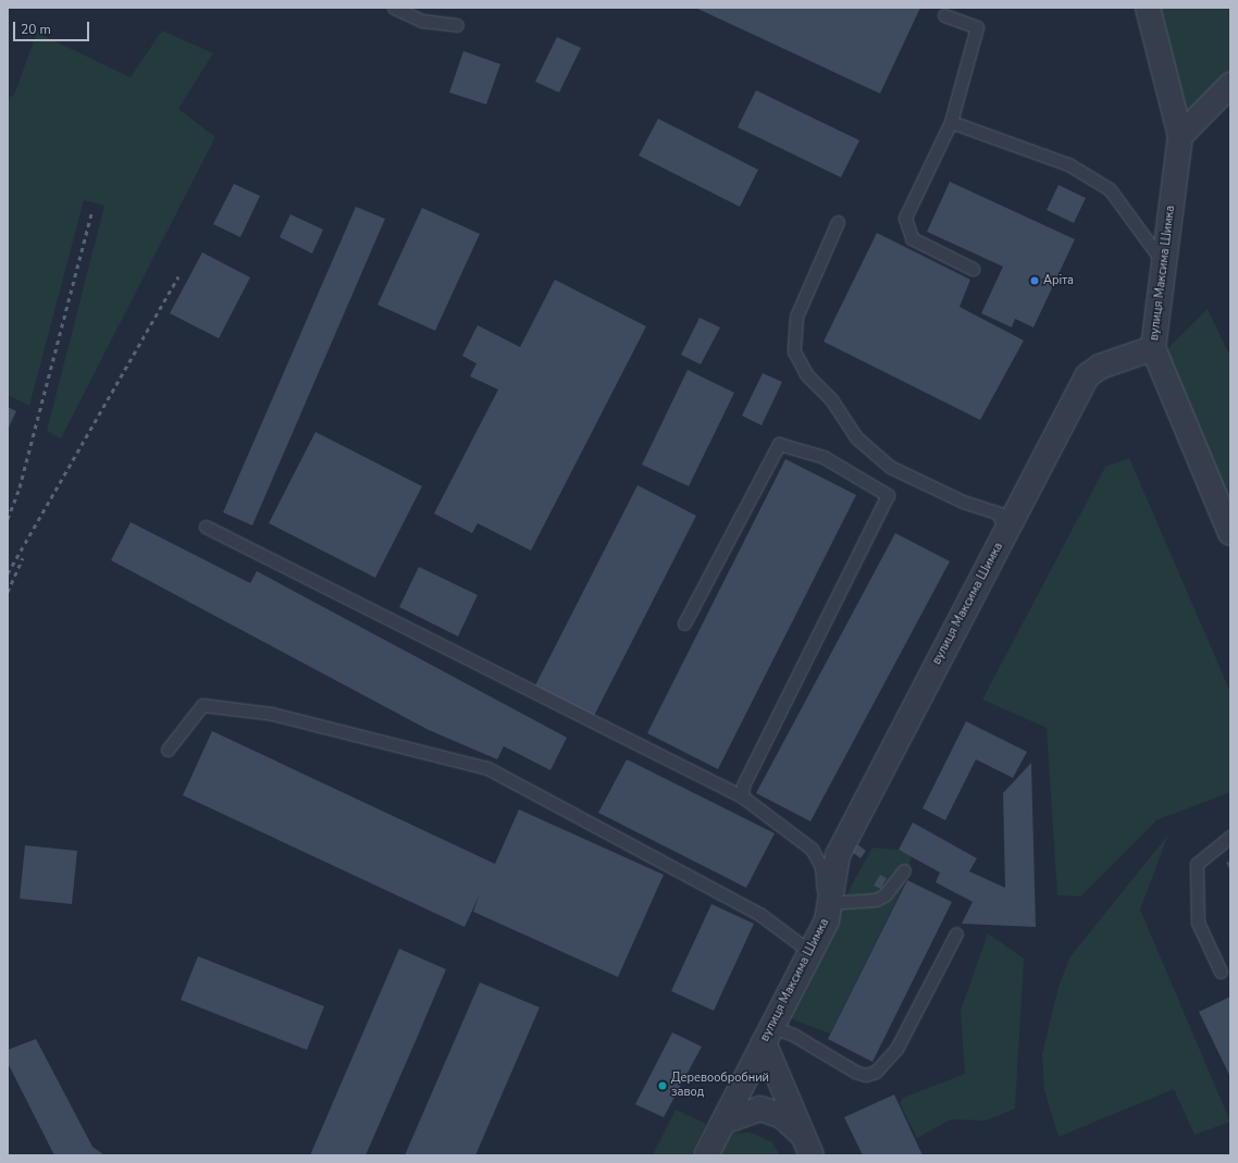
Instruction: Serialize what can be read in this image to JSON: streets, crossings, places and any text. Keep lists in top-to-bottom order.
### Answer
{
  "streets": {
    "street": ["вулиця Максима Шимка"]
  },
  "places": ["Аріта", "Деревообробний завод"],
  "scale_bar": "20 m"
}
